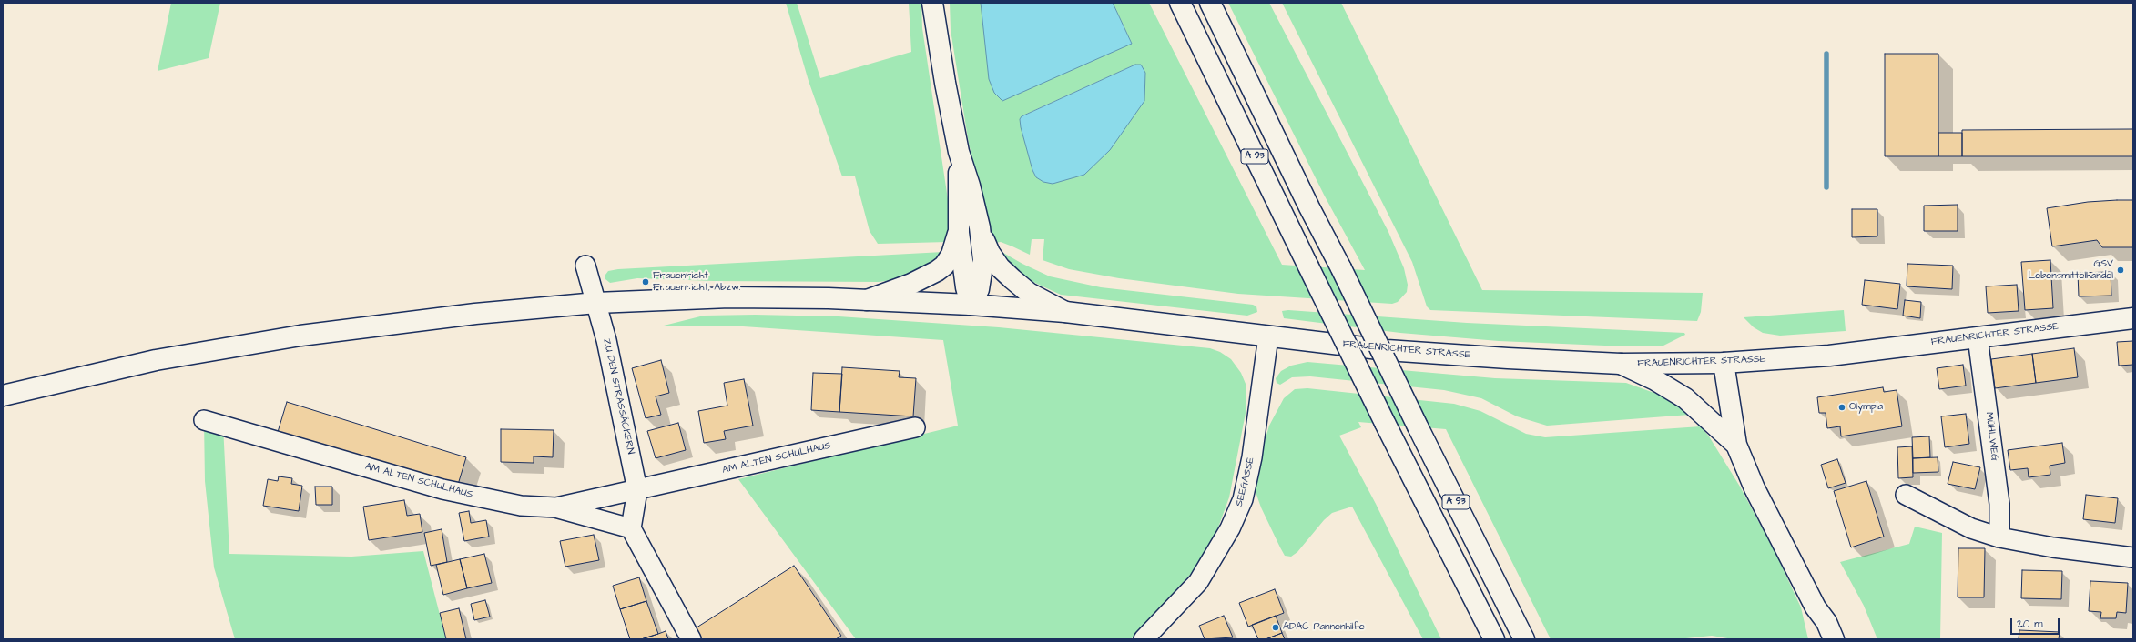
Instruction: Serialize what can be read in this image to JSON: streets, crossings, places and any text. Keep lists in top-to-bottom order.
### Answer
{
  "streets": {
    "main road": ["A 93", "FRAUENRICHTER STRASSE"],
    "street": [
      "ZU DEN STRASSÄCKERN",
      "MÜHLWEG",
      "AM ALTEN SCHULHAUS",
      "SEEGASSE"
    ]
  },
  "crossings": [
    ["FRAUENRICHTER STRASSE", "ZU DEN STRASSÄCKERN"],
    ["FRAUENRICHTER STRASSE", "MÜHLWEG"],
    ["FRAUENRICHTER STRASSE", "SEEGASSE"],
    ["ZU DEN STRASSÄCKERN", "AM ALTEN SCHULHAUS"]
  ],
  "places": [
    "GSV Lebensmittelhandel",
    "Frauenricht Frauenricht, Abzw.",
    "Olympia",
    "ADAC Pannenhilfe"
  ],
  "scale_bar": "20 m"
}
